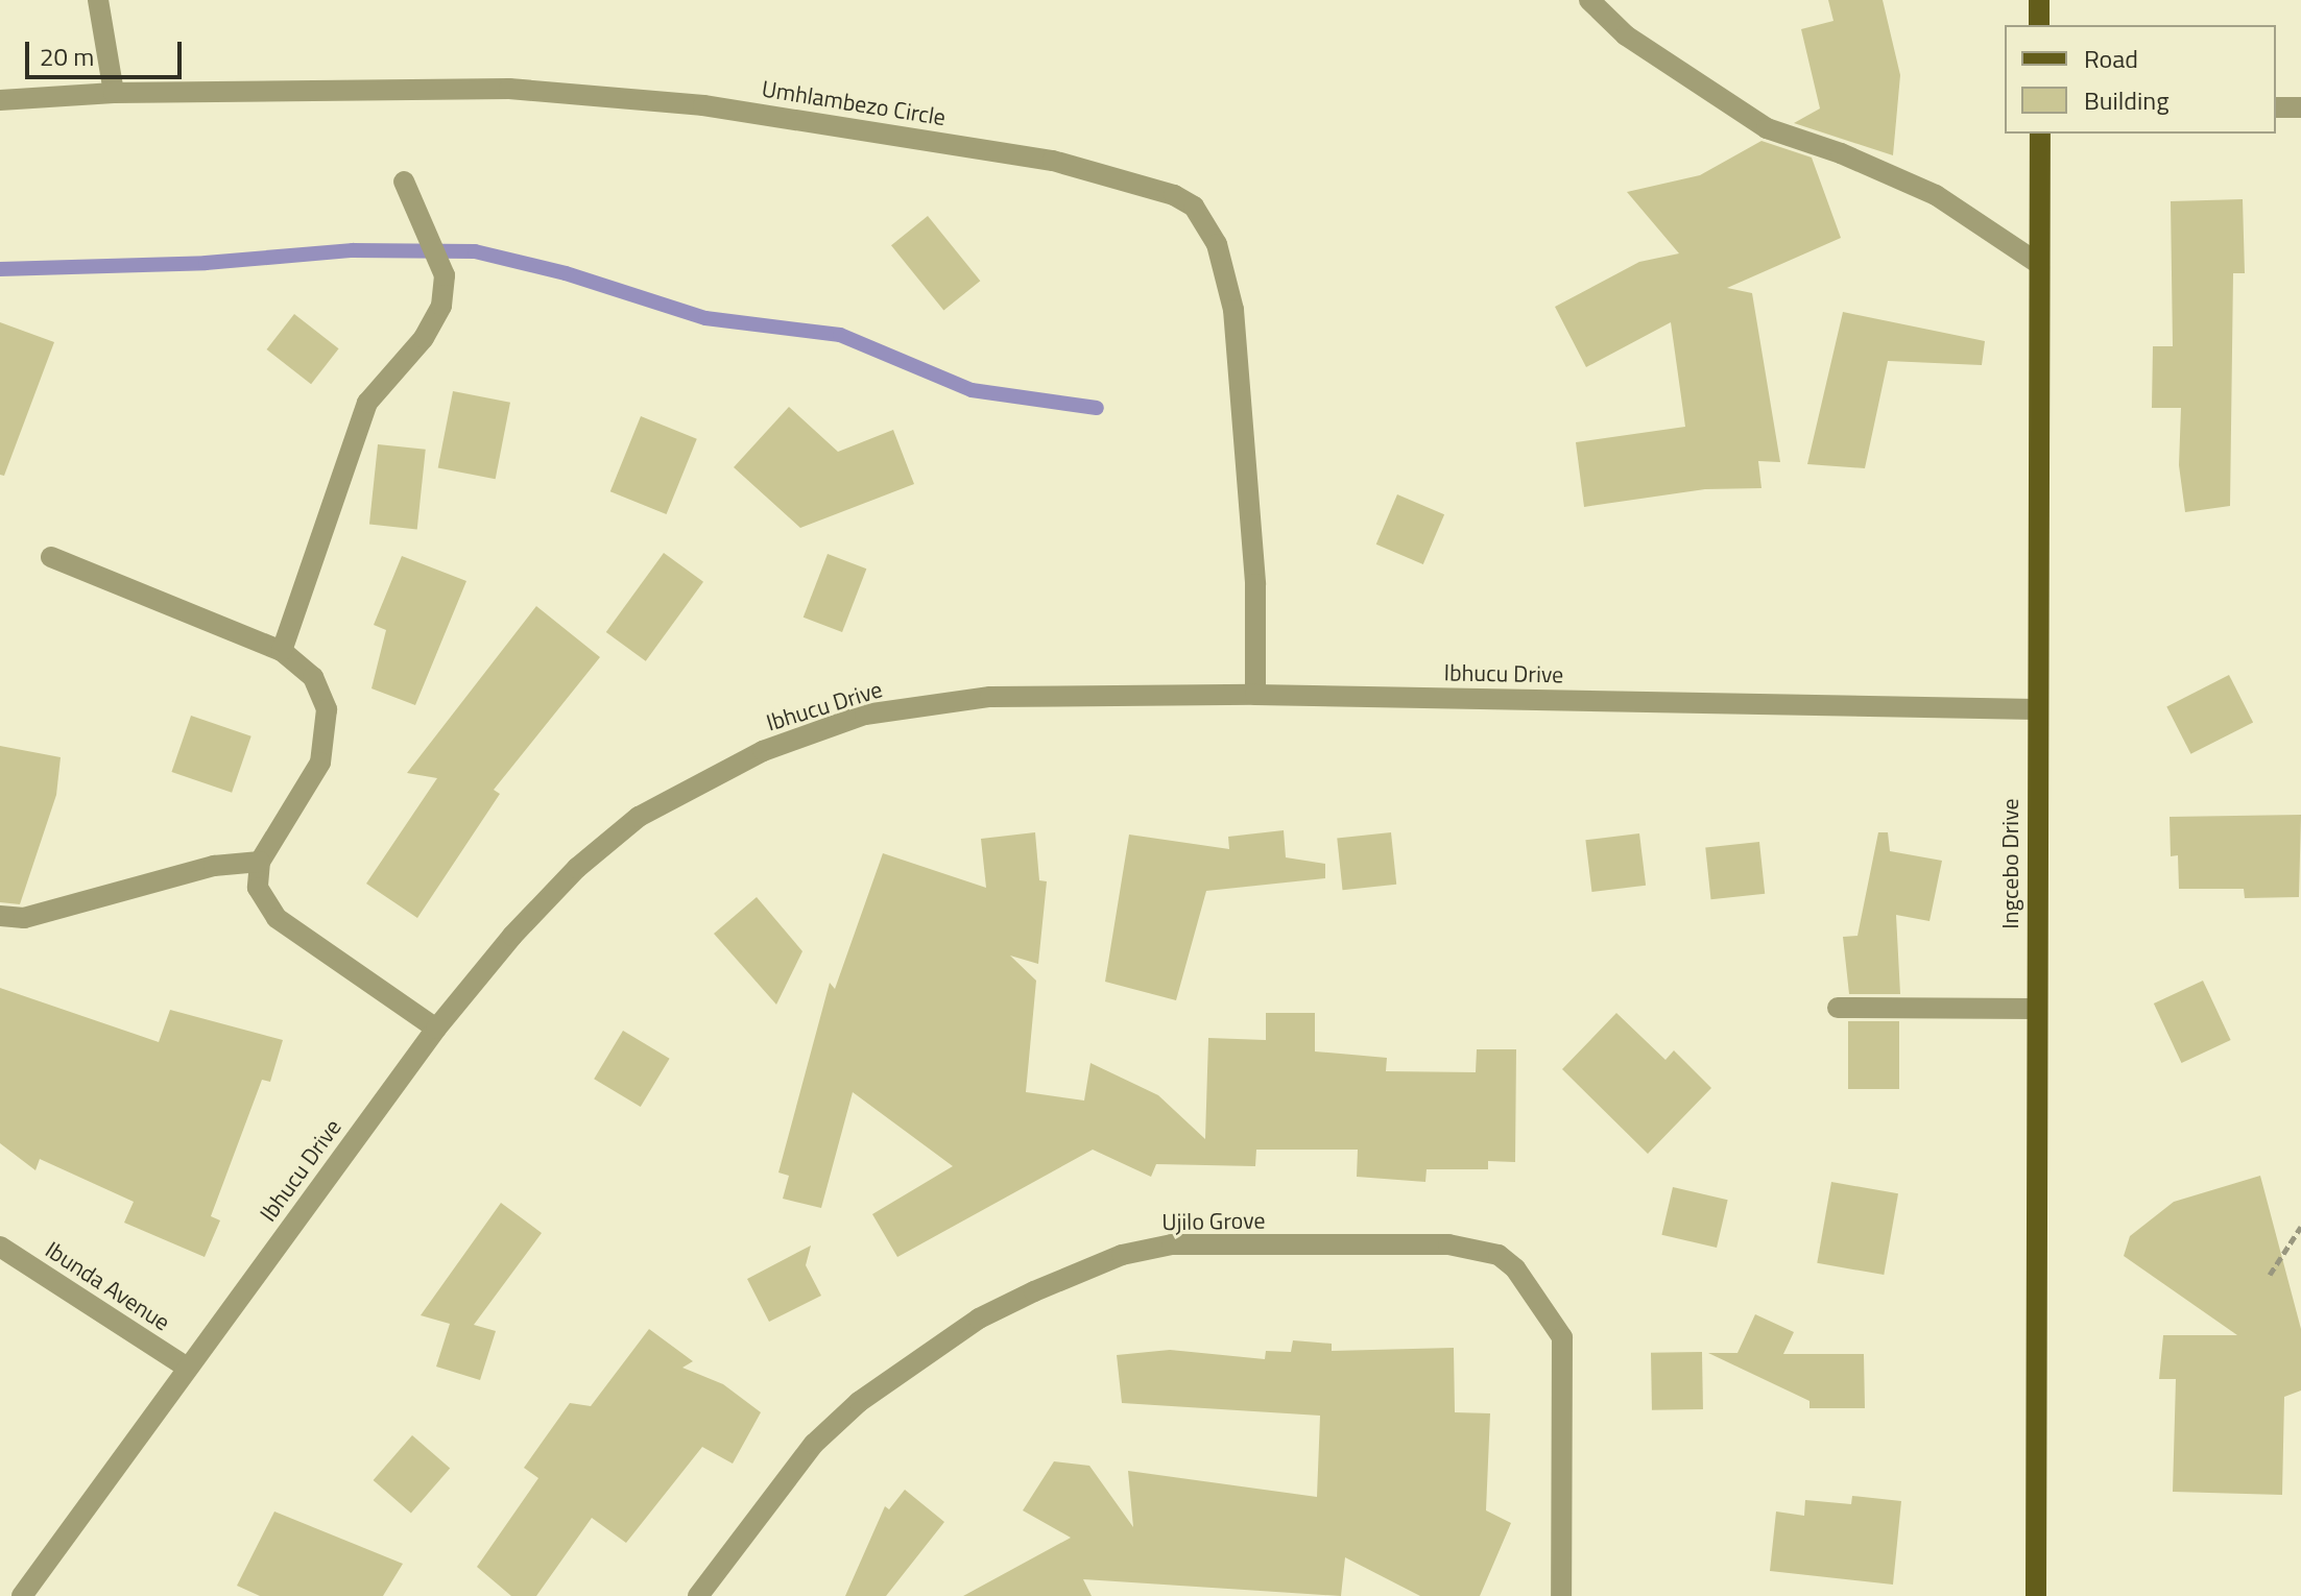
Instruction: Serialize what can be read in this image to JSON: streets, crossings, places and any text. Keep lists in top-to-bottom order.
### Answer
{
  "streets": {
    "main road": ["Ingcebo Drive"],
    "street": [
      "Umhlambezo Circle",
      "Ibhucu Drive",
      "Ujilo Grove",
      "Ibunda Avenue"
    ]
  },
  "crossings": [
    ["Umhlambezo Circle", "Ibhucu Drive"],
    ["Ibhucu Drive", "Ingcebo Drive"],
    ["Ibhucu Drive", "Ibunda Avenue"]
  ],
  "legend": ["Road", "Building"],
  "scale_bar": "20 m"
}
